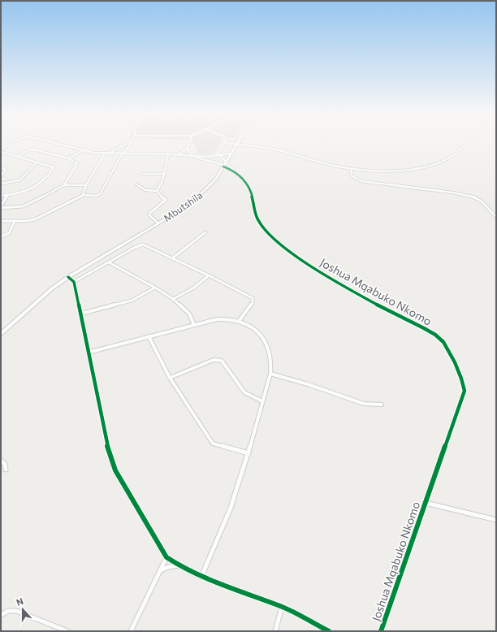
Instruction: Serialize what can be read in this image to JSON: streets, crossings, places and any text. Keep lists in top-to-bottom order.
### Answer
{
  "streets": {
    "street": ["Mbutshila", "Joshua Mqabuko Nkomo"]
  },
  "crossings": [
    ["Mbutshila", "Joshua Mqabuko Nkomo"]
  ],
  "north": "top"
}
